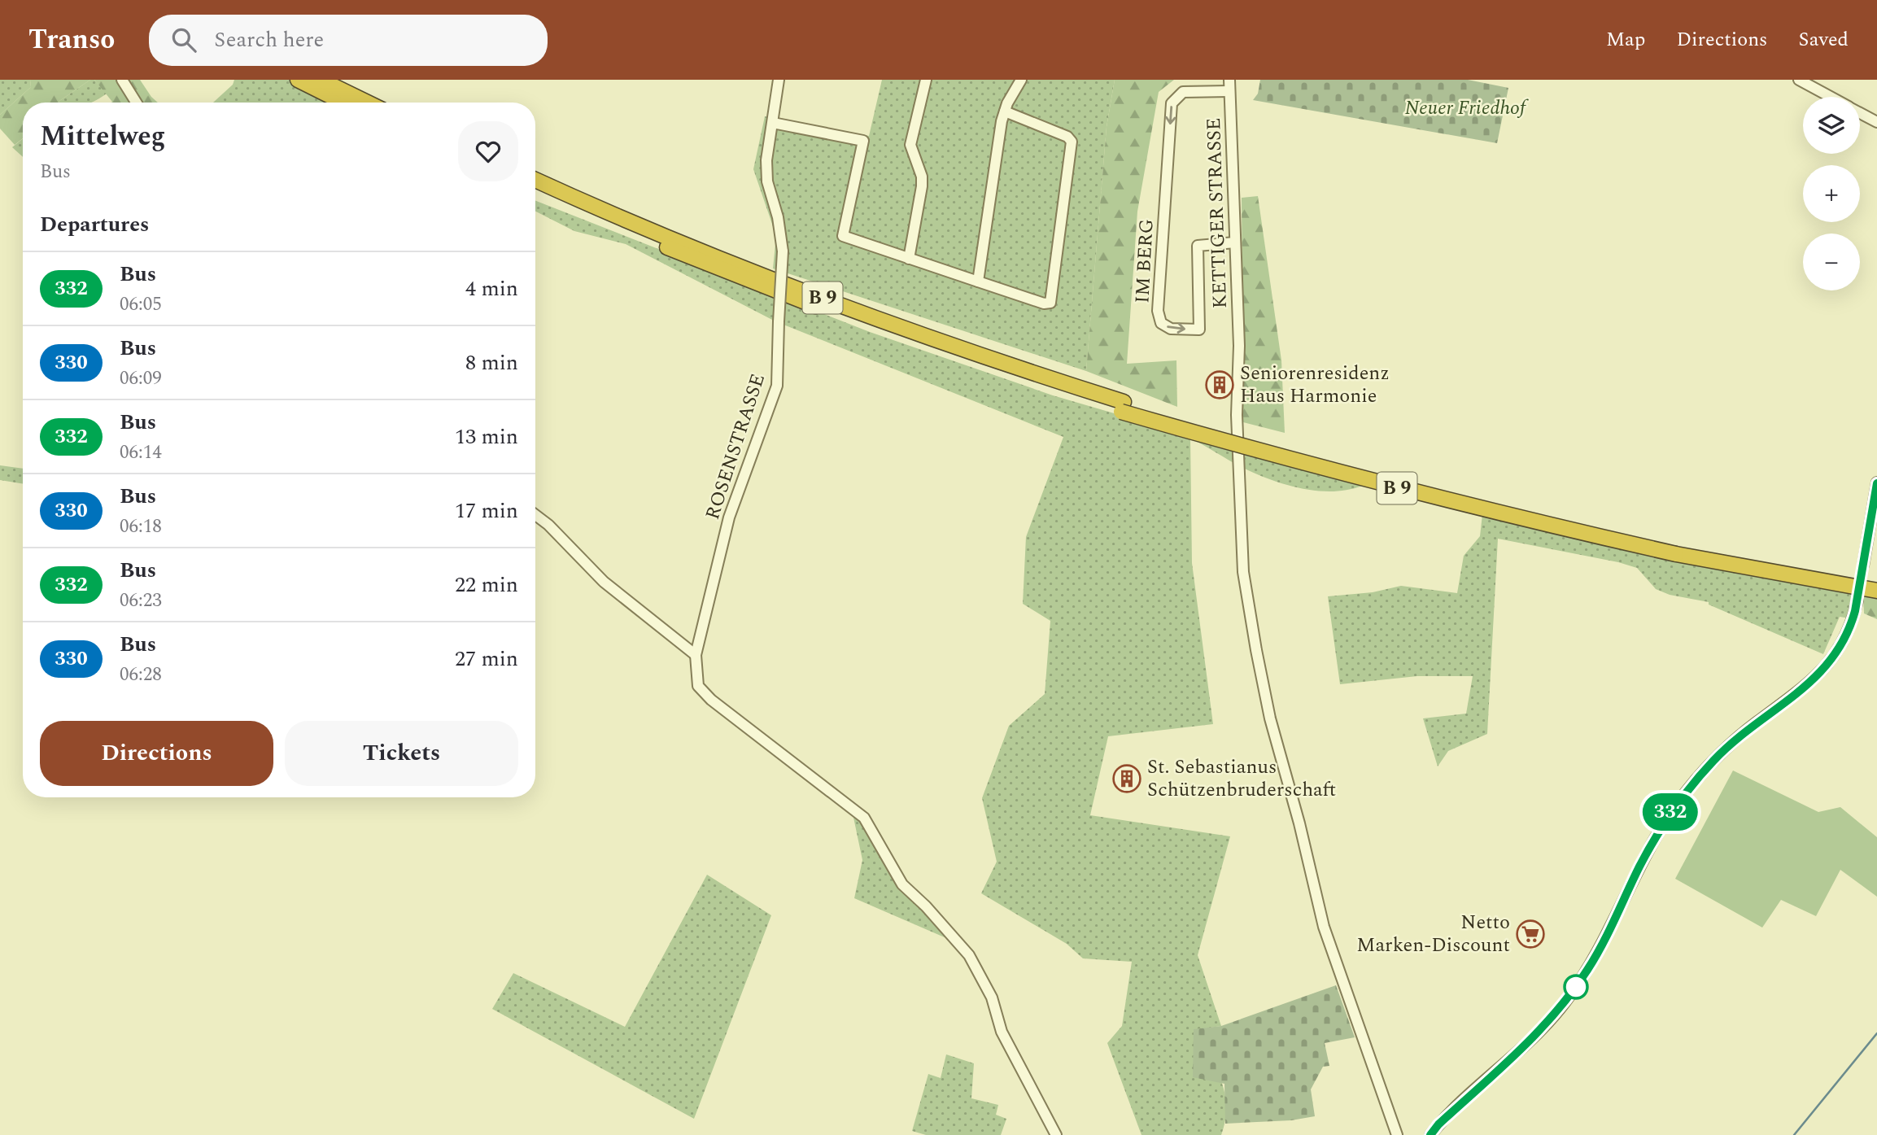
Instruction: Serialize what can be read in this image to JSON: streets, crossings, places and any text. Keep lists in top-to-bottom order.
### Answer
{
  "streets": {
    "highway": ["B 9"],
    "street": ["KETTIGER STRASSE", "IM BERG", "ROSENSTRASSE"]
  },
  "crossings": [
    ["KETTIGER STRASSE", "IM BERG"]
  ],
  "parks": ["Neuer Friedhof"],
  "places": {
    "building": ["Seniorenresidenz Haus Harmonie", "St. Sebastianus Schützenbruderschaft"],
    "supermarket": ["Netto Marken-Discount"]
  },
  "lines": ["bus line 332"],
  "page": {
    "header": "Transo",
    "search": "Search here",
    "nav": ["Map", "Directions", "Saved"],
    "on_map": "332",
    "map_buttons": ["+", "−"],
    "heading": [
      ["Mittelweg", "Bus"],
      "Departures"
    ],
    "list": [
      {
        "mark": "332",
        "name": "Bus",
        "note": "06:05",
        "value": "4 min"
      },
      {
        "mark": "330",
        "name": "Bus",
        "note": "06:09",
        "value": "8 min"
      },
      {
        "mark": "332",
        "name": "Bus",
        "note": "06:14",
        "value": "13 min"
      },
      {
        "mark": "330",
        "name": "Bus",
        "note": "06:18",
        "value": "17 min"
      },
      {
        "mark": "332",
        "name": "Bus",
        "note": "06:23",
        "value": "22 min"
      },
      {
        "mark": "330",
        "name": "Bus",
        "note": "06:28",
        "value": "27 min"
      }
    ],
    "buttons": ["Directions", "Tickets"]
  }
}
